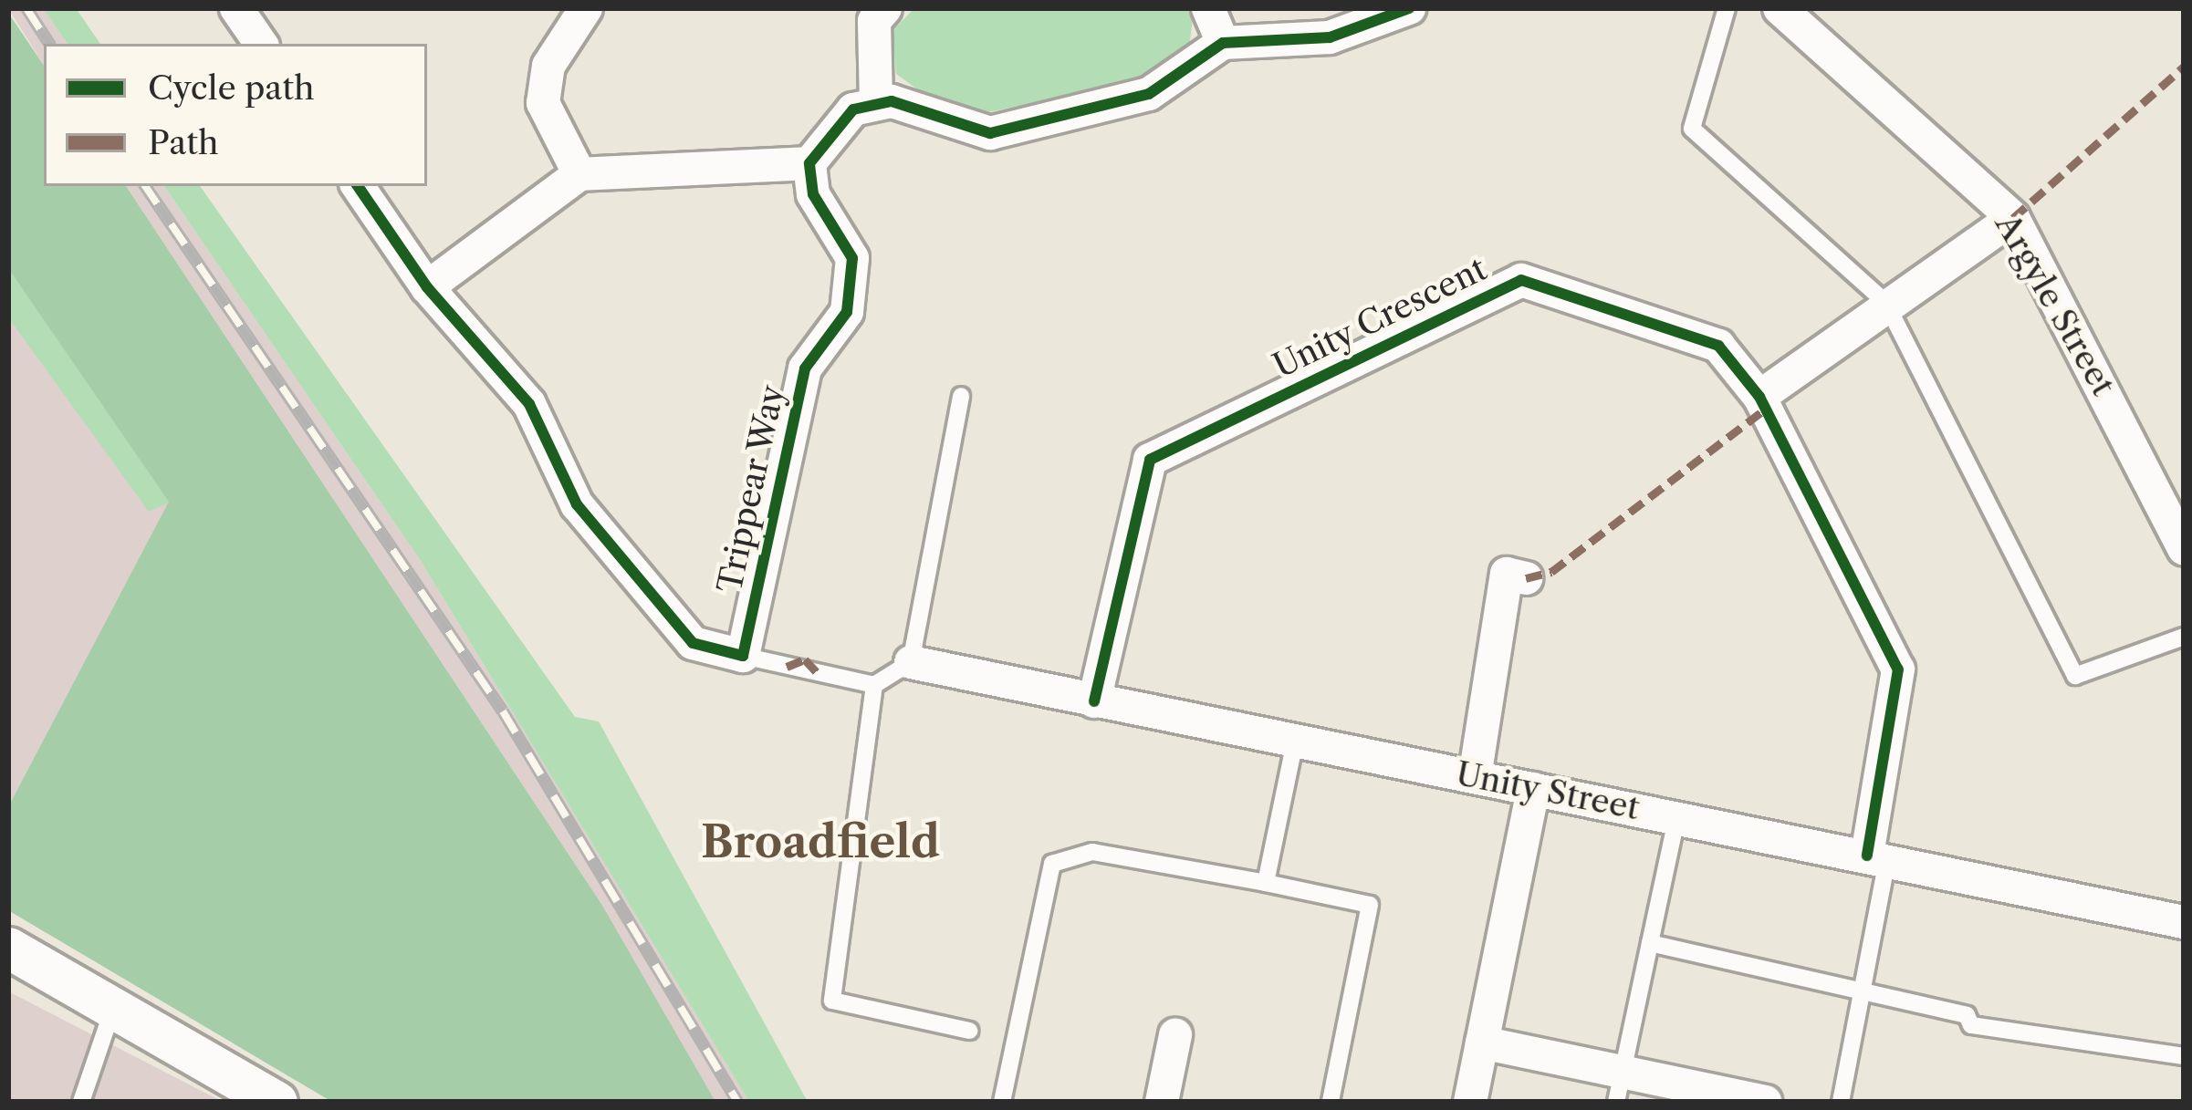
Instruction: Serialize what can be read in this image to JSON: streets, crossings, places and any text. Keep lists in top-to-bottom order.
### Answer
{
  "streets": {
    "street": [
      "Argyle Street",
      "Unity Crescent",
      "Trippear Way",
      "Unity Street"
    ]
  },
  "crossings": [
    ["Unity Crescent", "Unity Street"]
  ],
  "districts": ["Broadfield"],
  "legend": ["Cycle path", "Path"]
}
